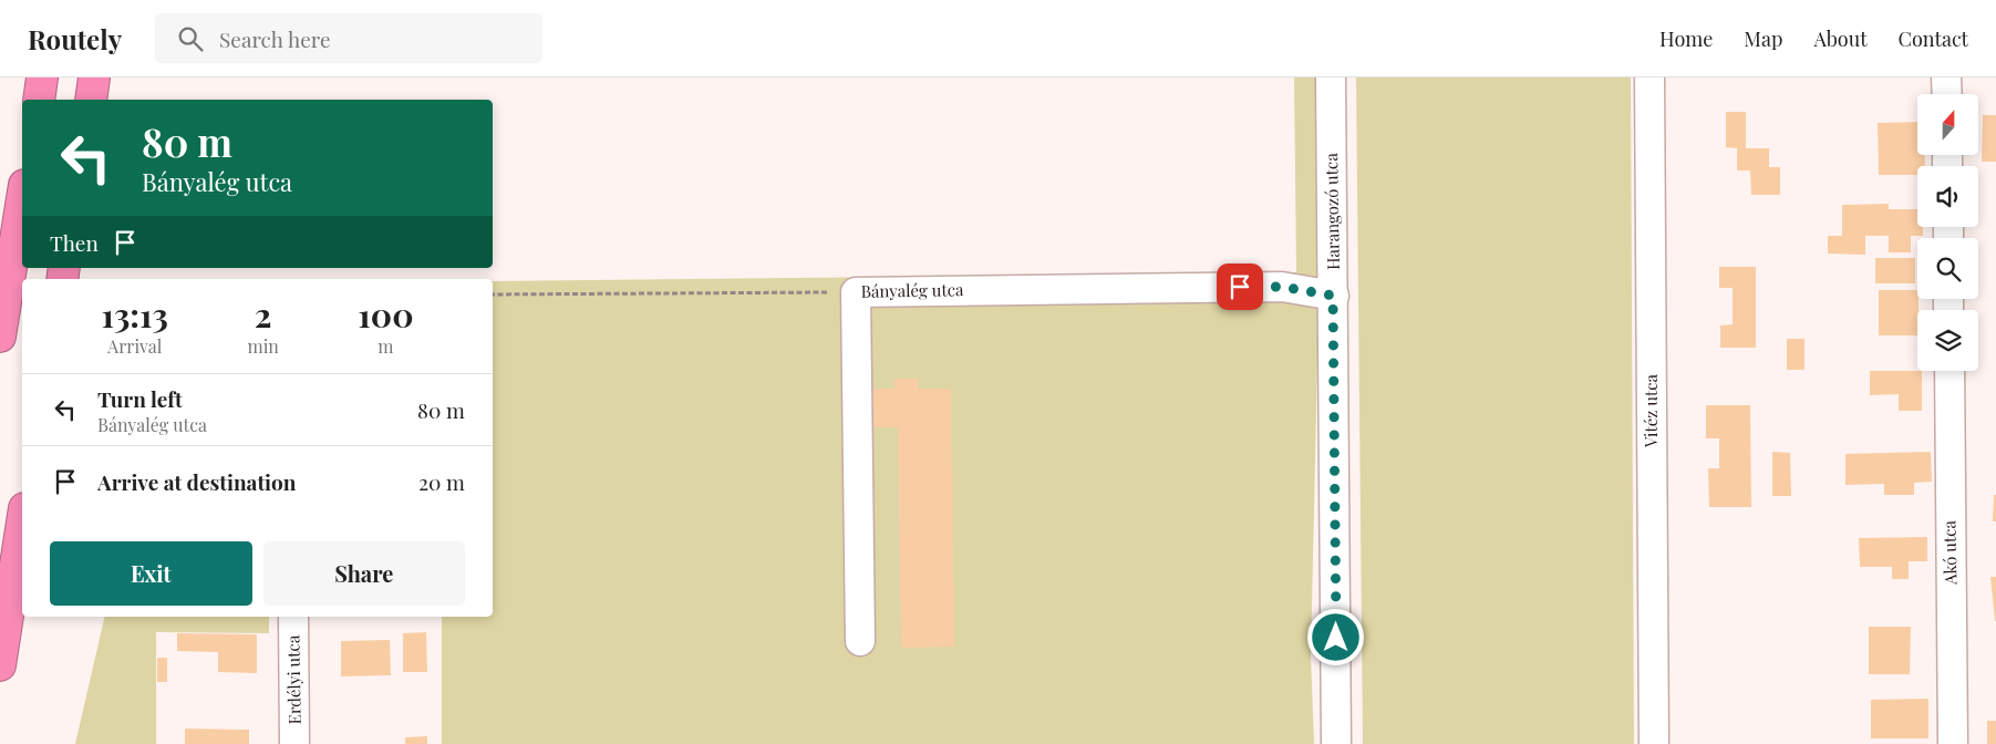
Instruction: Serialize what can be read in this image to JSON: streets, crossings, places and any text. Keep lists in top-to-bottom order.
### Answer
{
  "streets": {
    "street": [
      "Harangozó utca",
      "Bányalég utca",
      "Vitéz utca",
      "Akó utca",
      "Erdélyi utca"
    ]
  },
  "crossings": [
    ["Harangozó utca", "Bányalég utca"]
  ],
  "north": "top",
  "page": {
    "header": "Routely",
    "search": "Search here",
    "nav": [
      "Home",
      "Map",
      "About",
      "Contact"
    ],
    "turn": ["80 m", "Bányalég utca"],
    "then": "Then",
    "eta": [
      "13:13",
      "Arrival",
      "2",
      "min",
      "100",
      "m"
    ],
    "list": [
      {
        "name": "Turn left",
        "note": "Bányalég utca",
        "value": "80 m"
      },
      {
        "name": "Arrive at destination",
        "value": "20 m"
      }
    ],
    "buttons": ["Exit", "Share"]
  }
}
